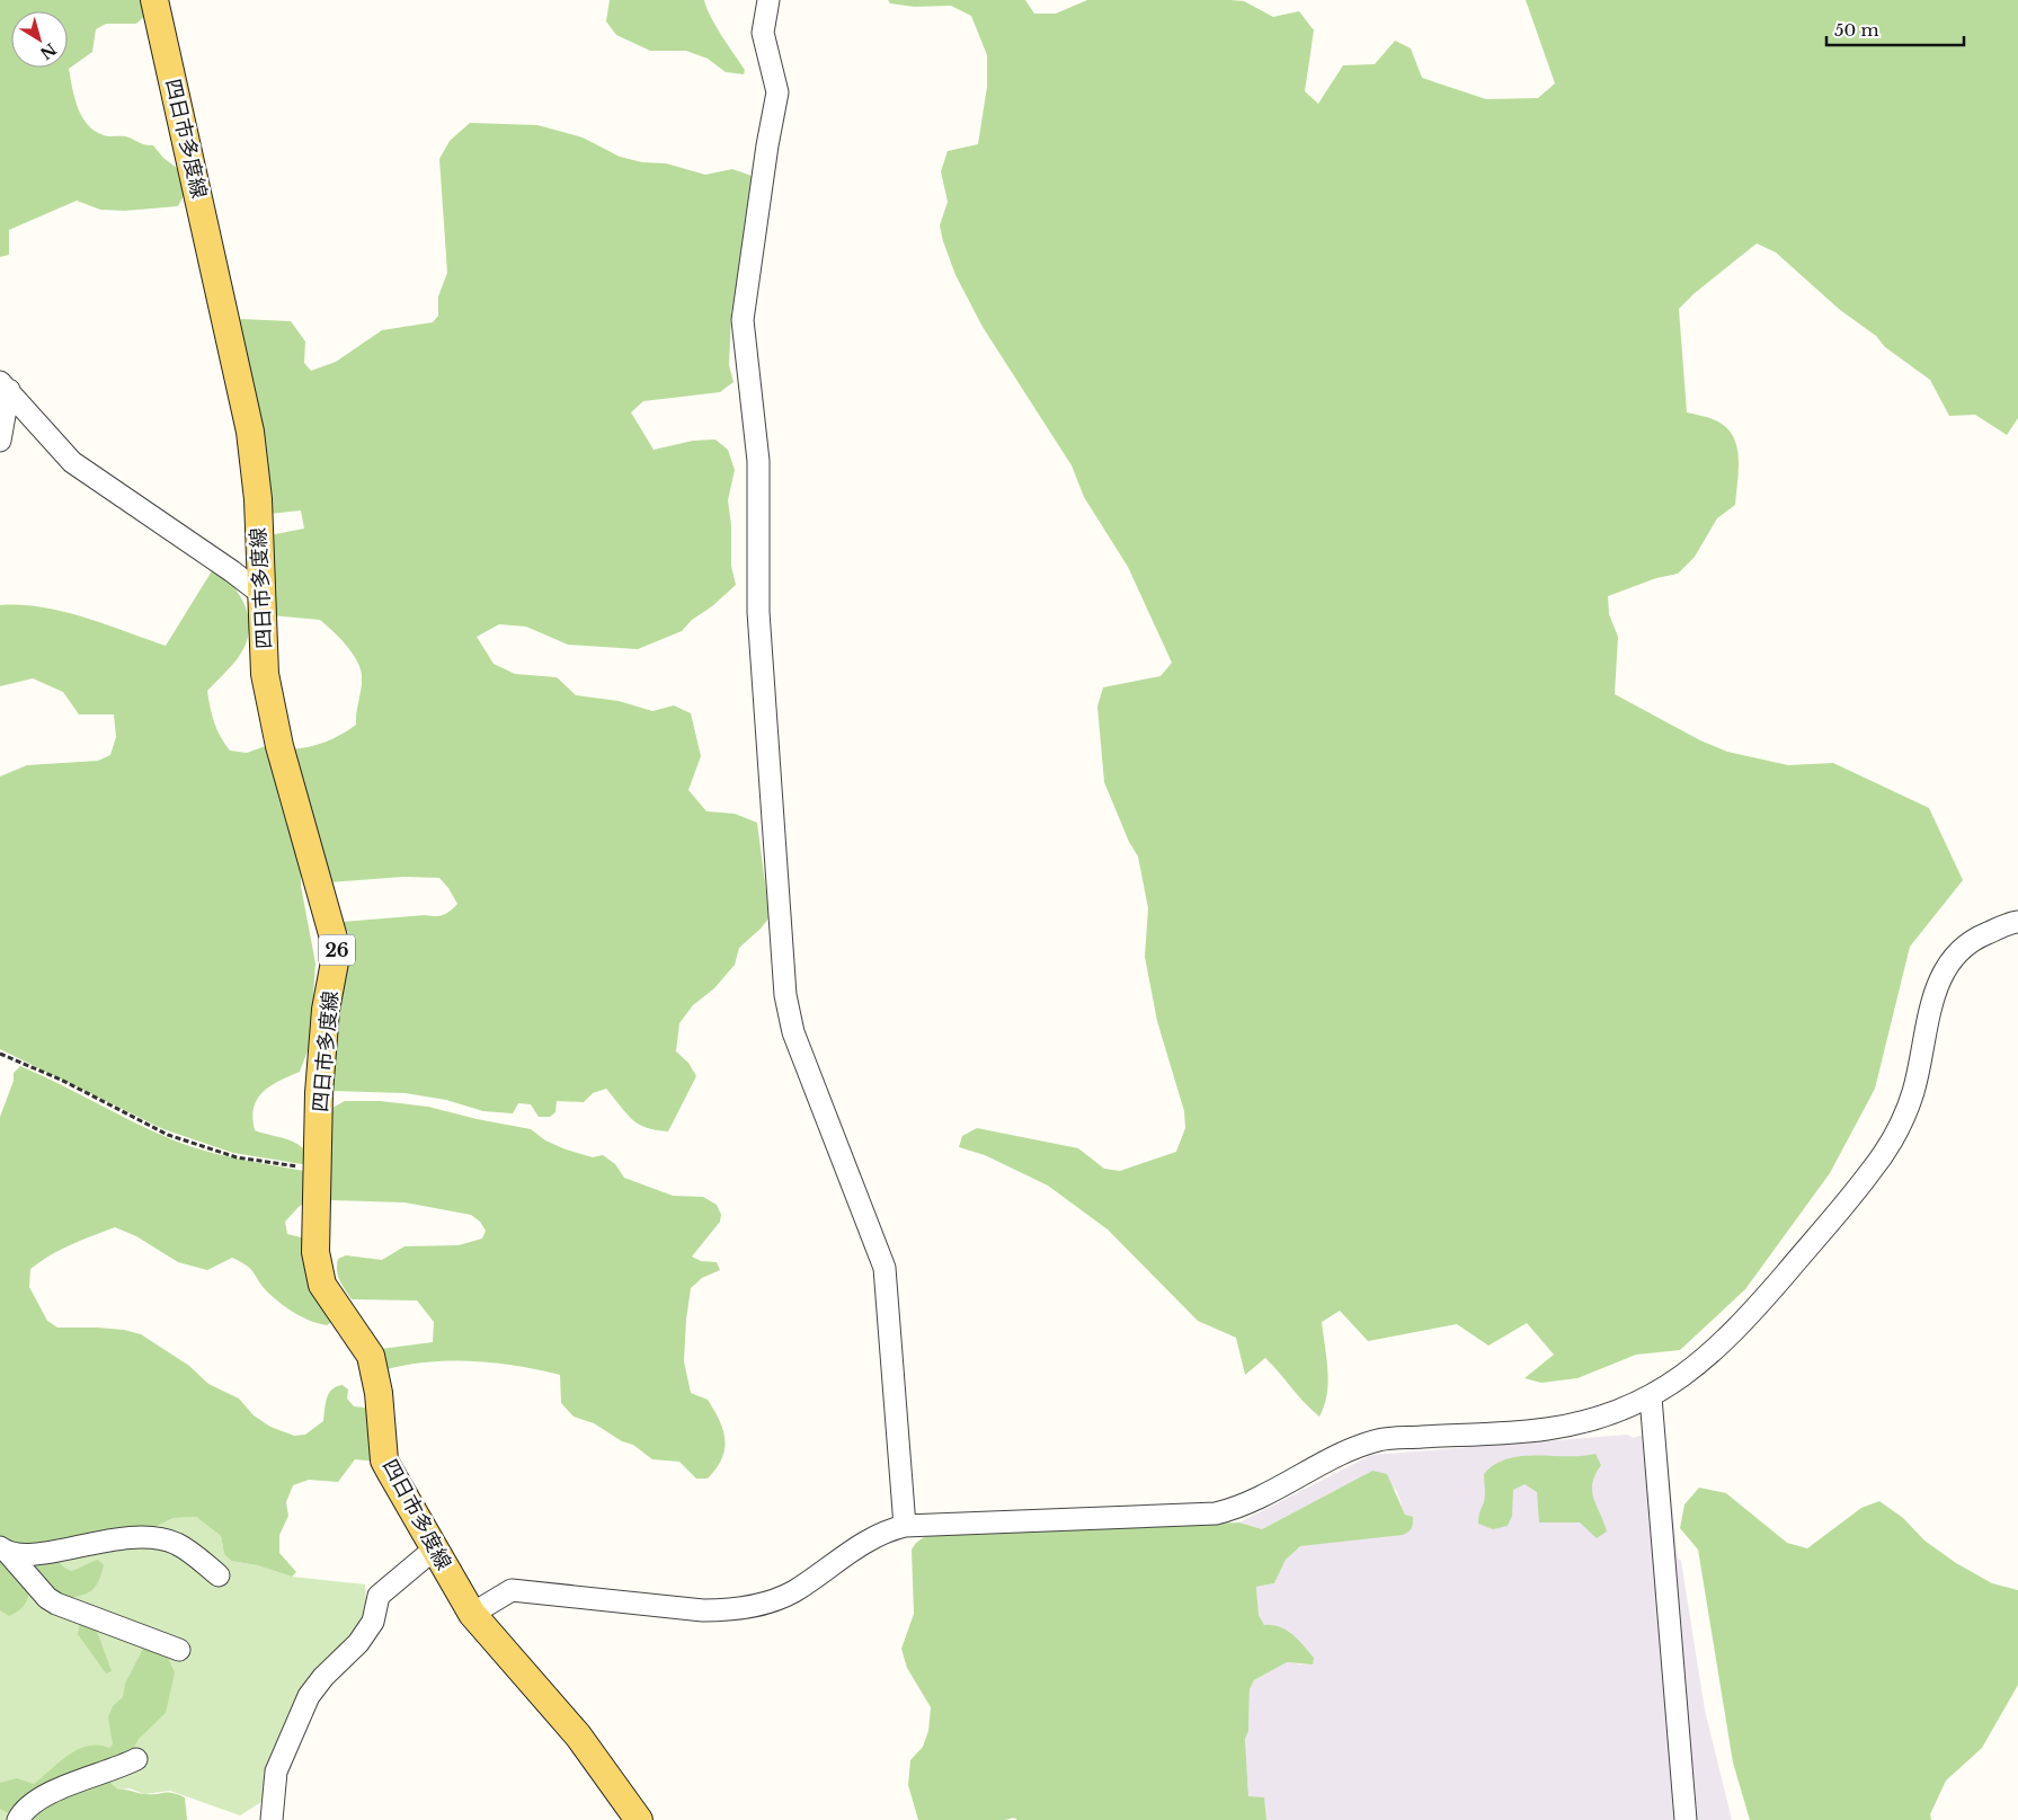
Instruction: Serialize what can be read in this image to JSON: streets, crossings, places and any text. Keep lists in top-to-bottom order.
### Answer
{
  "streets": {
    "main road": ["四日市多度線", "26"]
  },
  "scale_bar": "50 m",
  "north": "bottom right"
}
